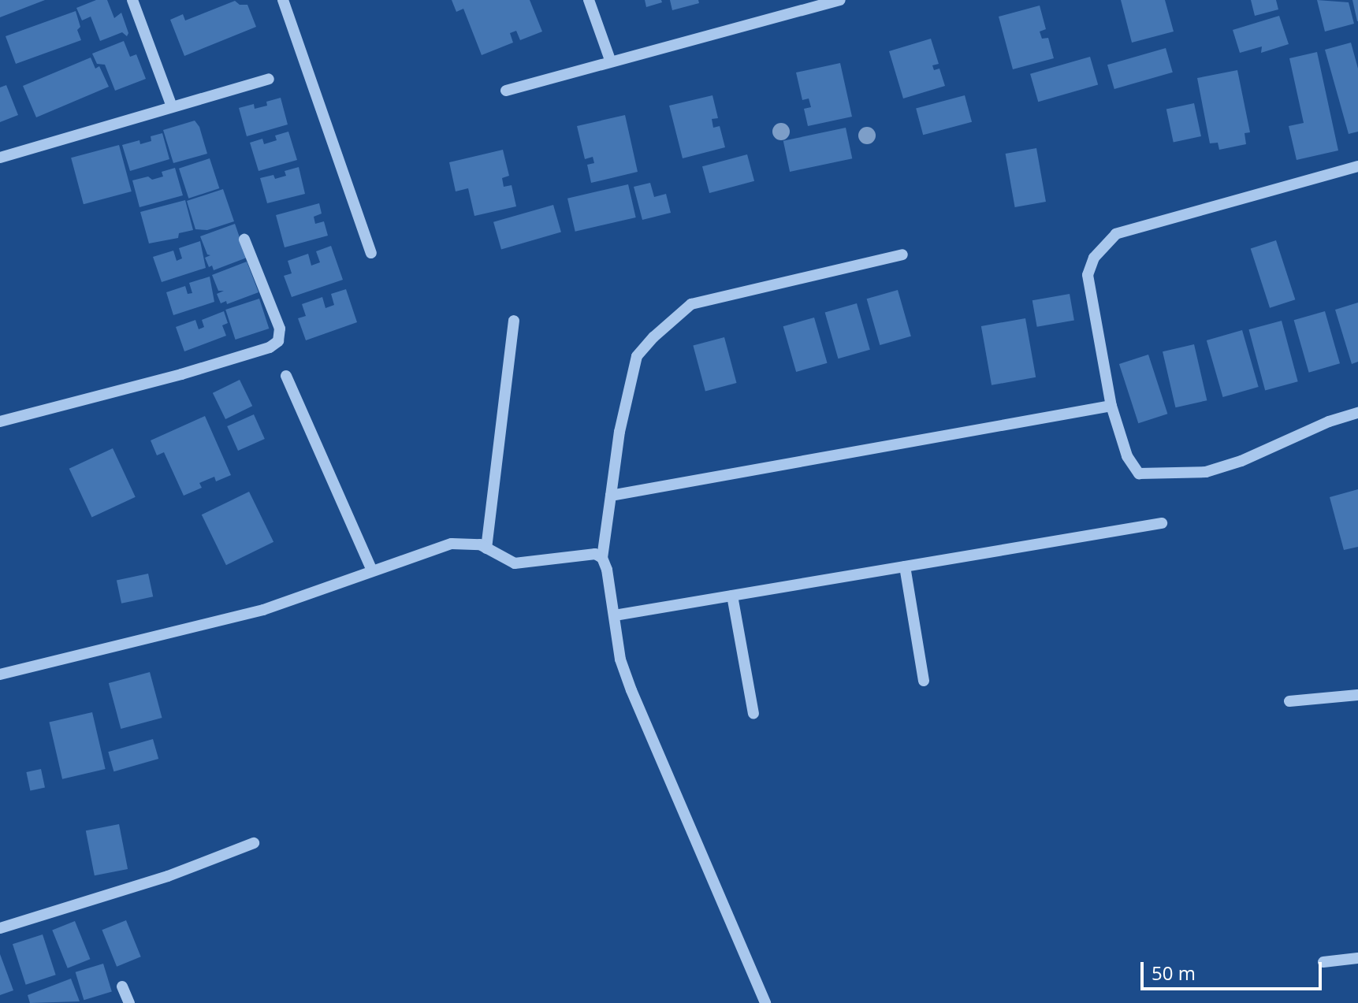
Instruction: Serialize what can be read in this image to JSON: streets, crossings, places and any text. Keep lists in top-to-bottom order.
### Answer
{
  "scale_bar": "50 m"
}
